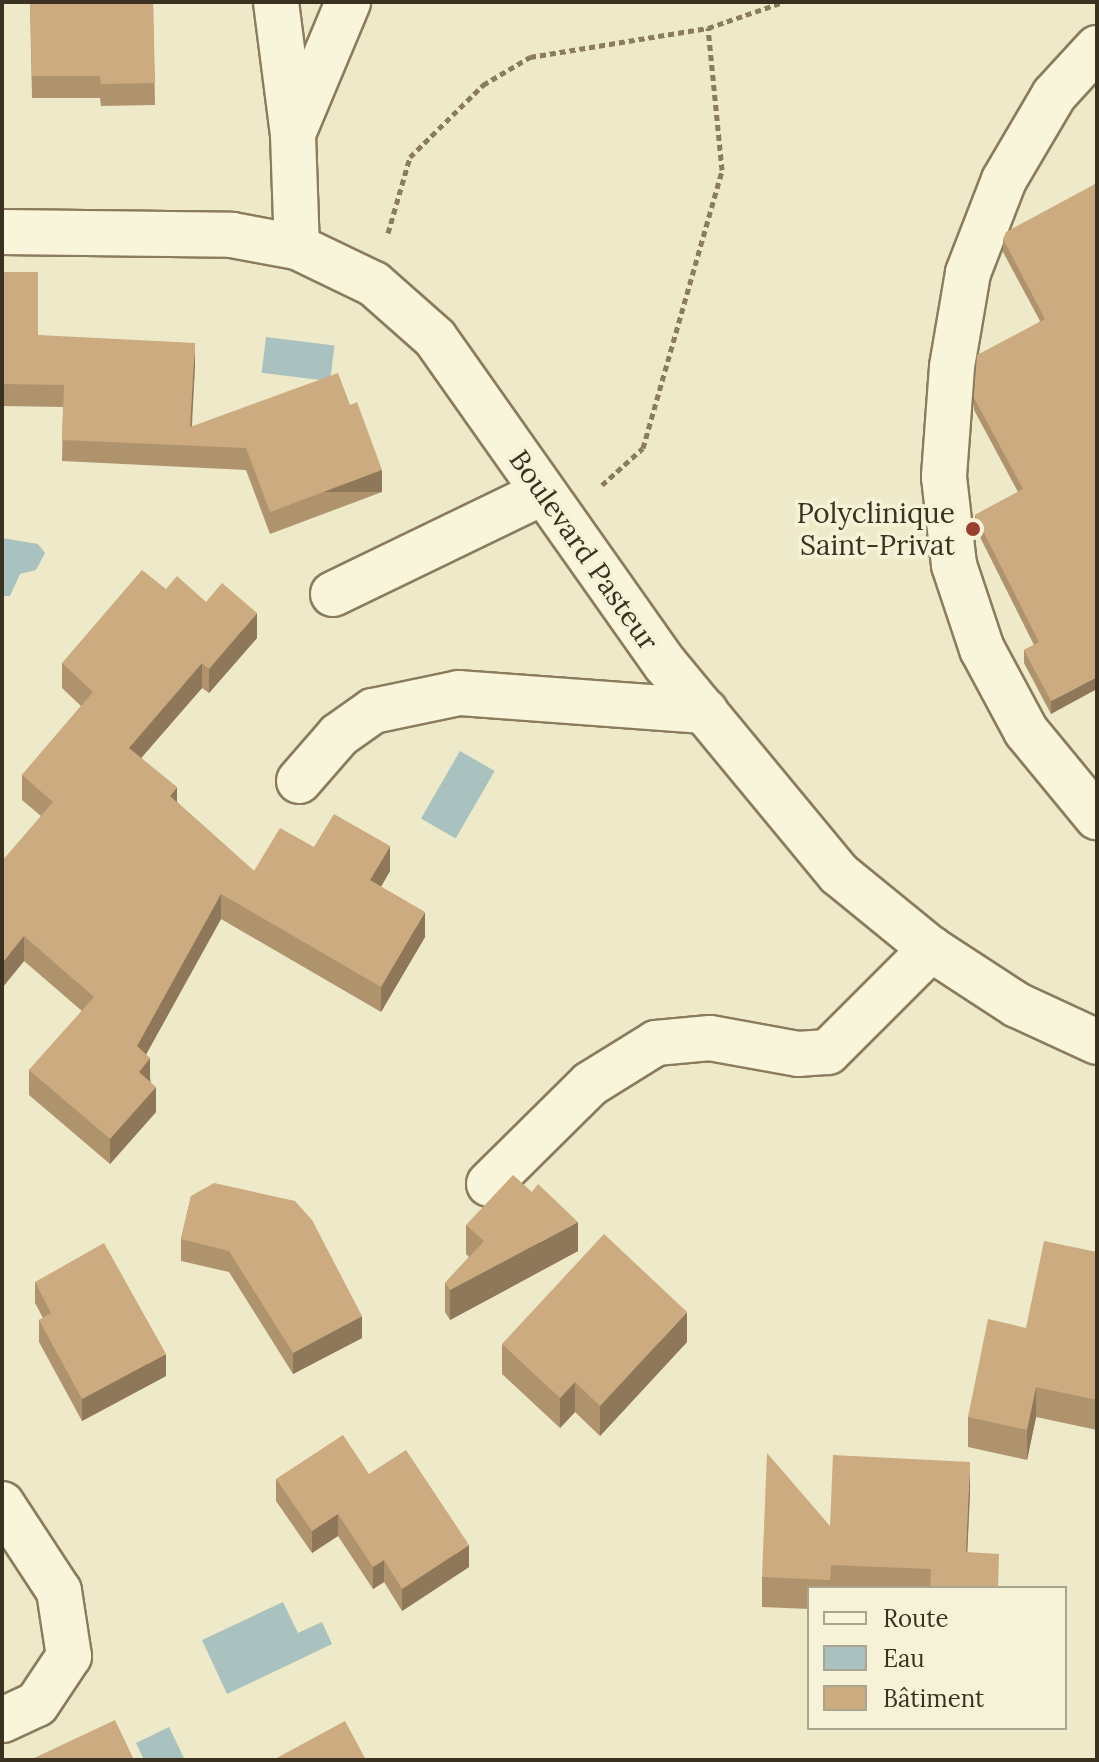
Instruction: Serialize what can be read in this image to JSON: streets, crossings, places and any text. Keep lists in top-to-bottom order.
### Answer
{
  "streets": {
    "street": ["Boulevard Pasteur"]
  },
  "places": ["Polyclinique Saint-Privat"],
  "legend": ["Route", "Eau", "Bâtiment"]
}
